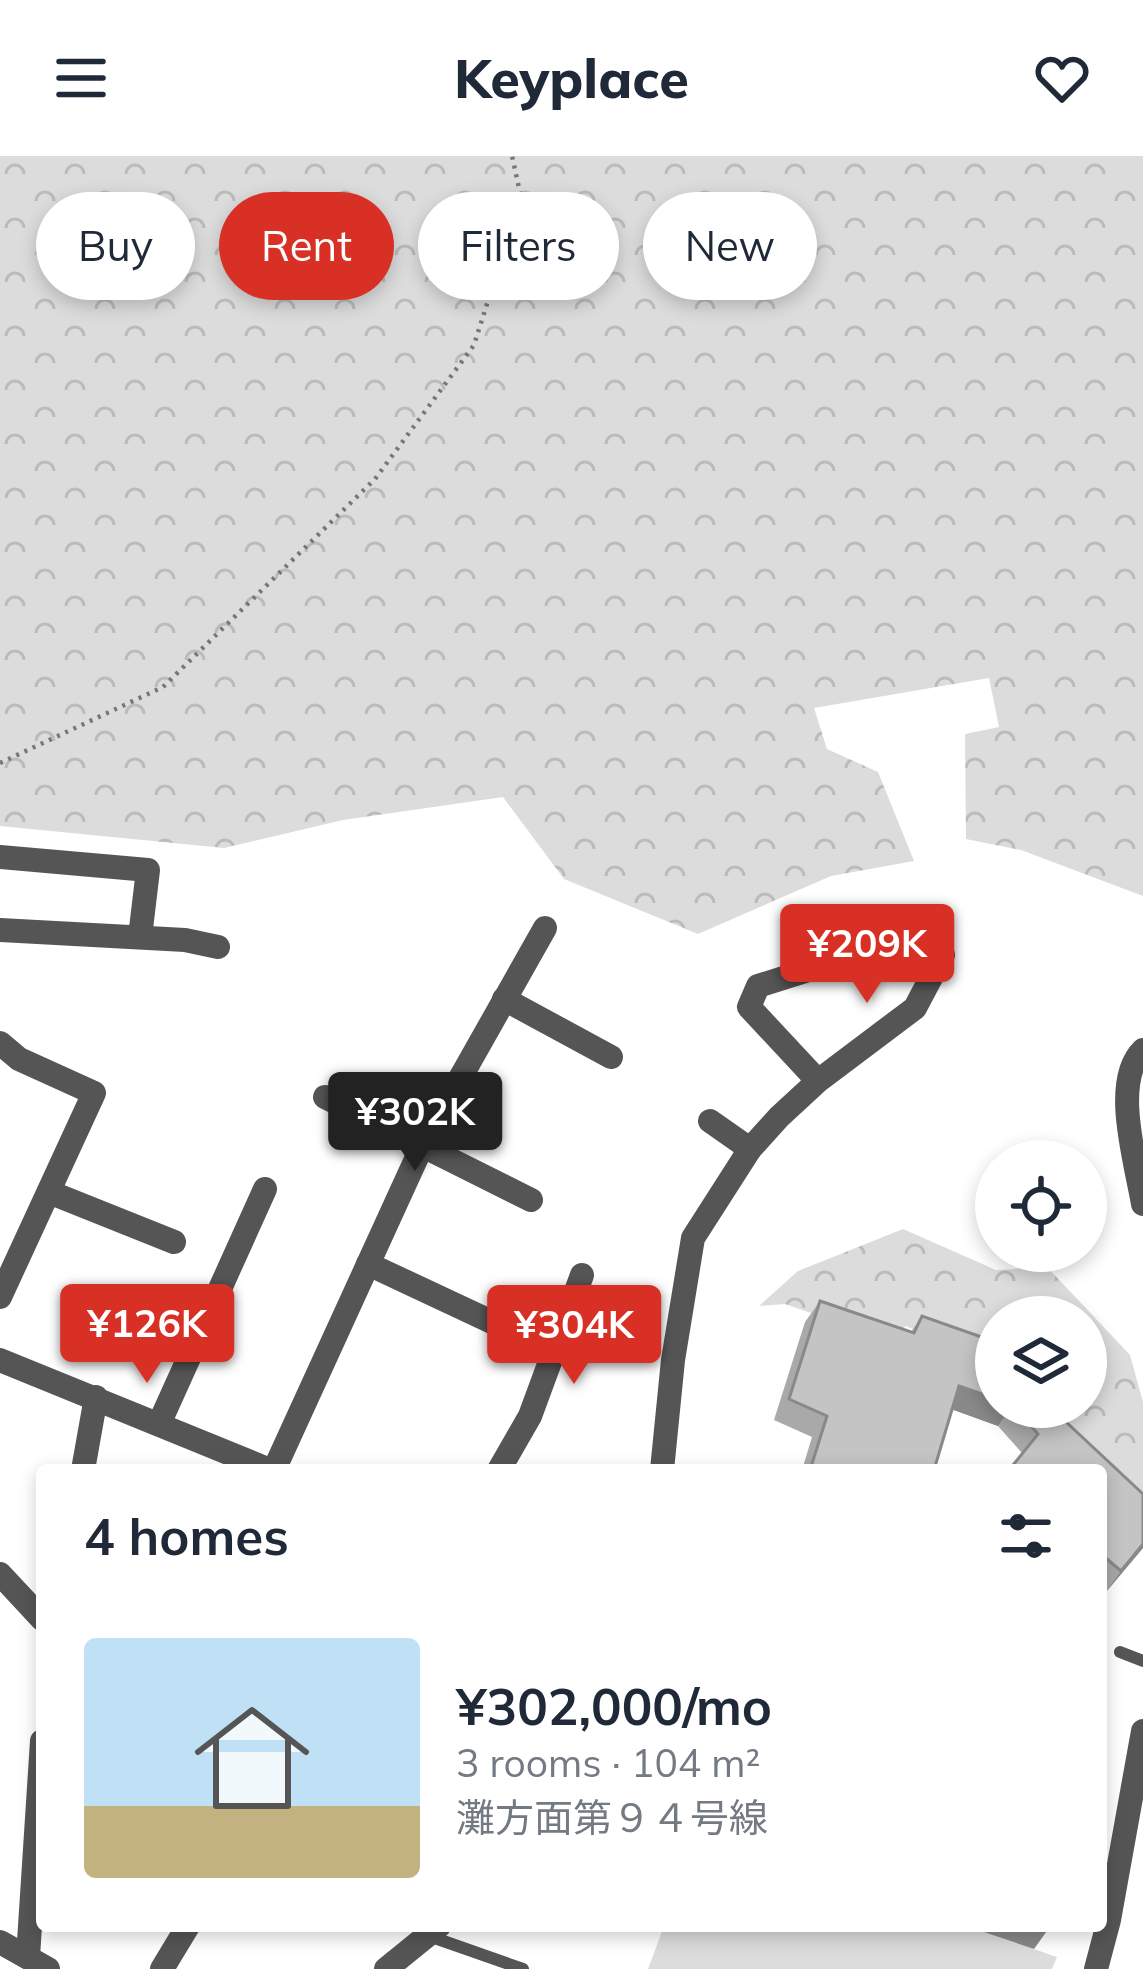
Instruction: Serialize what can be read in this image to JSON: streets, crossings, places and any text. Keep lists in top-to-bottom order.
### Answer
{
  "page": {
    "header": "Keyplace",
    "chip": [
      "Buy",
      "Rent",
      "Filters",
      "New"
    ],
    "price": [
      "¥209K",
      "¥302K",
      "¥126K",
      "¥304K"
    ],
    "heading": "4 homes",
    "list": [
      {
        "name": "¥302,000/mo",
        "note": "3 rooms · 104 m² · 灘方面第９４号線"
      }
    ]
  }
}
